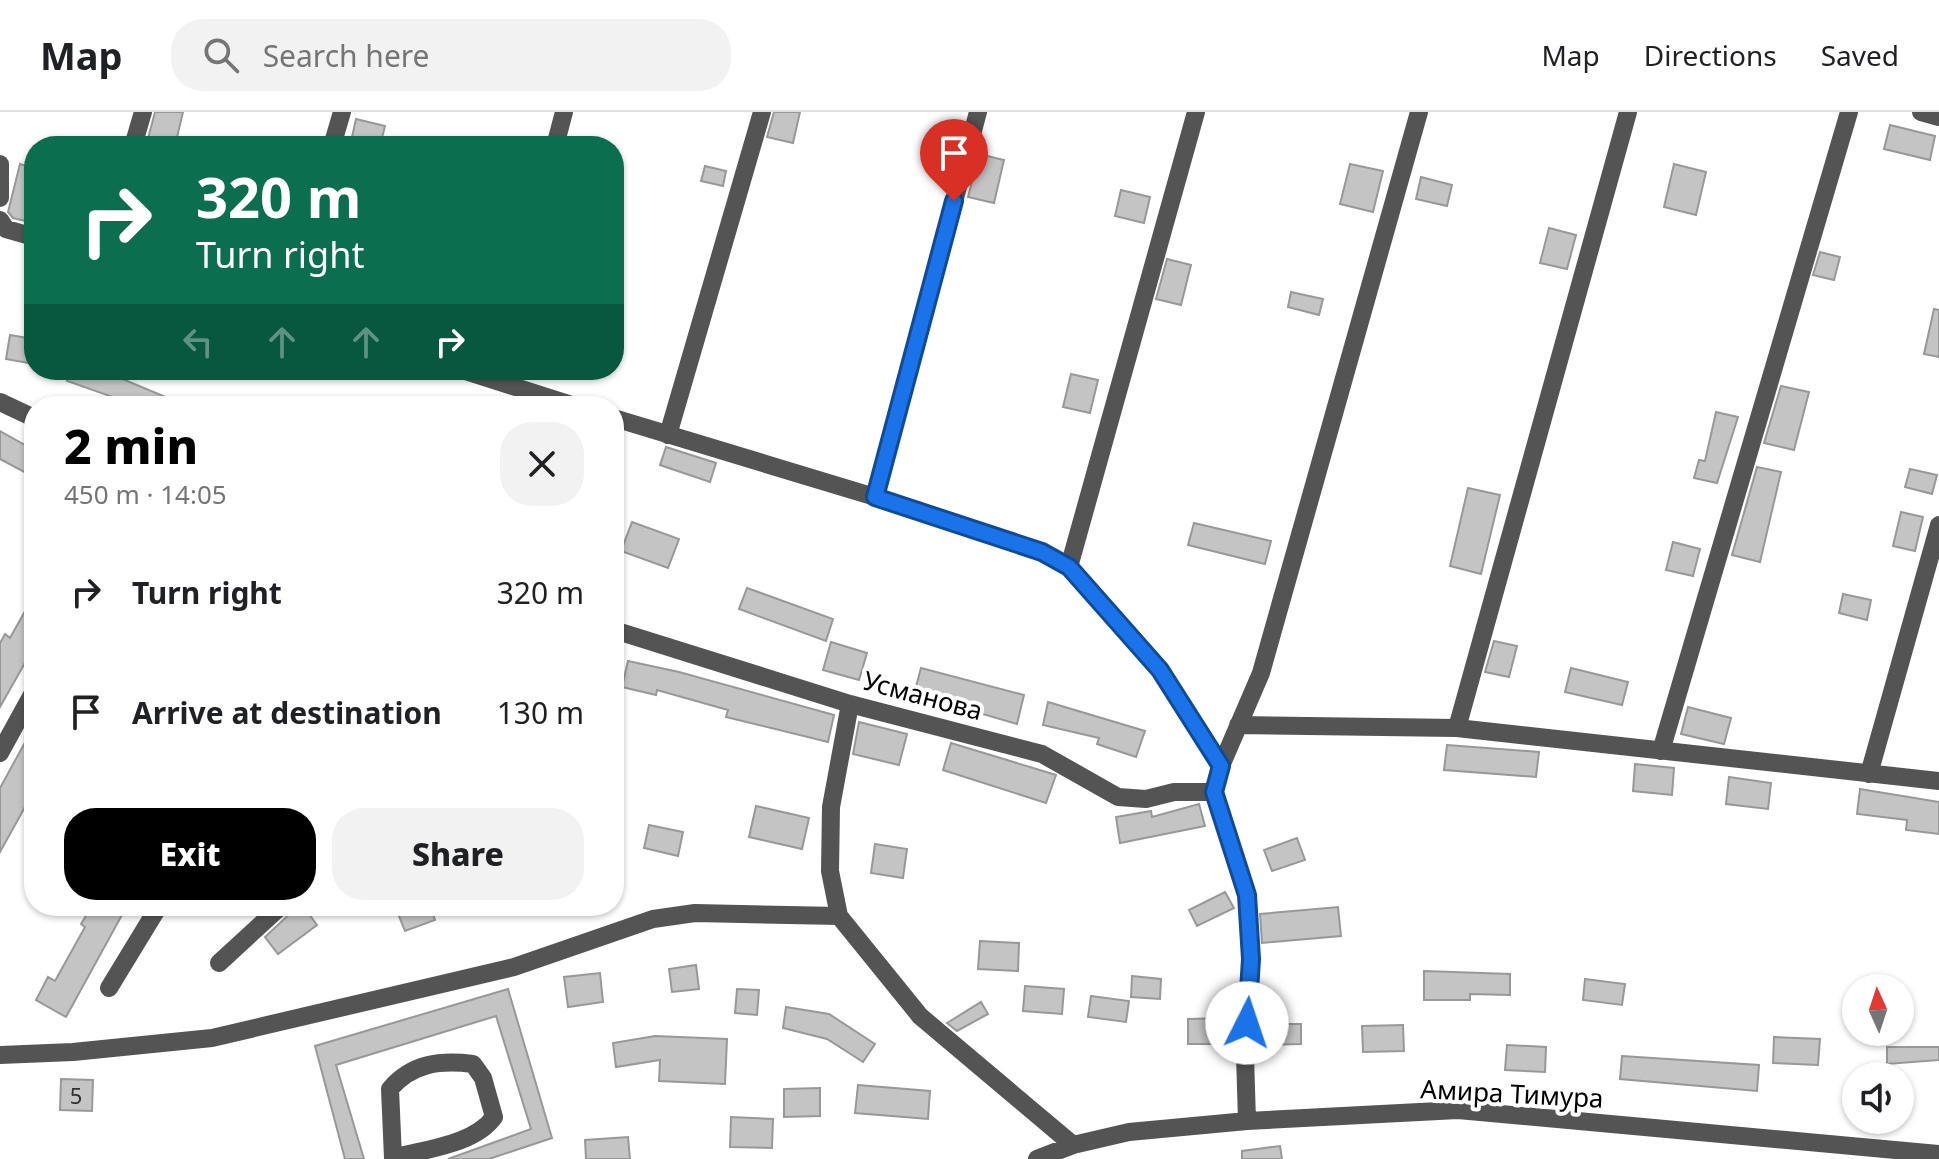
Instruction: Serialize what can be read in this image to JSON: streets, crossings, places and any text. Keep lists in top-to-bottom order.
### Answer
{
  "streets": {
    "street": ["Усманова", "Амира Тимура"]
  },
  "house_numbers": ["5"],
  "north": "top",
  "page": {
    "header": "Map",
    "search": "Search here",
    "nav": ["Map", "Directions", "Saved"],
    "turn": ["320 m", "Turn right"],
    "heading": ["2 min", "450 m · 14:05"],
    "list": [
      {
        "name": "Turn right",
        "value": "320 m"
      },
      {
        "name": "Arrive at destination",
        "value": "130 m"
      }
    ],
    "buttons": ["Exit", "Share"]
  }
}
